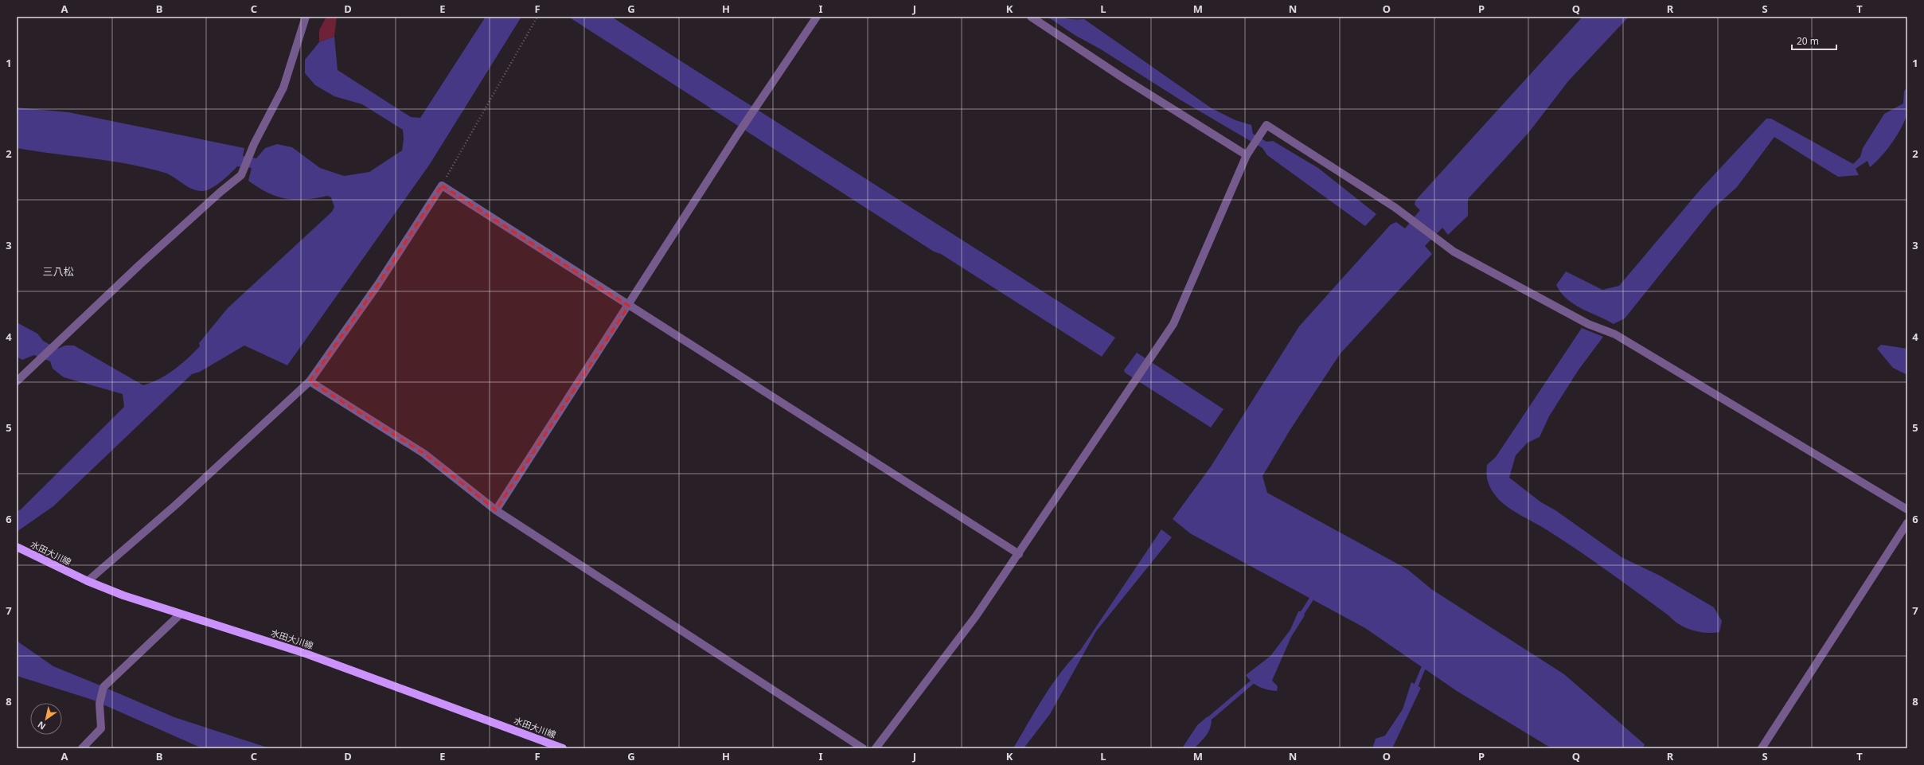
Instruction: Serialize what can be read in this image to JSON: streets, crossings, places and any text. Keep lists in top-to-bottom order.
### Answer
{
  "streets": {
    "main road": ["水田大川線"]
  },
  "districts": ["三八松"],
  "scale_bar": "20 m",
  "north": "bottom left",
  "grid": {
    "columns": [
      "A",
      "B",
      "C",
      "D",
      "E",
      "F",
      "G",
      "H",
      "I",
      "J",
      "K",
      "L",
      "M",
      "N",
      "O",
      "P",
      "Q",
      "R",
      "S",
      "T"
    ],
    "rows": [
      "1",
      "2",
      "3",
      "4",
      "5",
      "6",
      "7",
      "8"
    ]
  }
}
